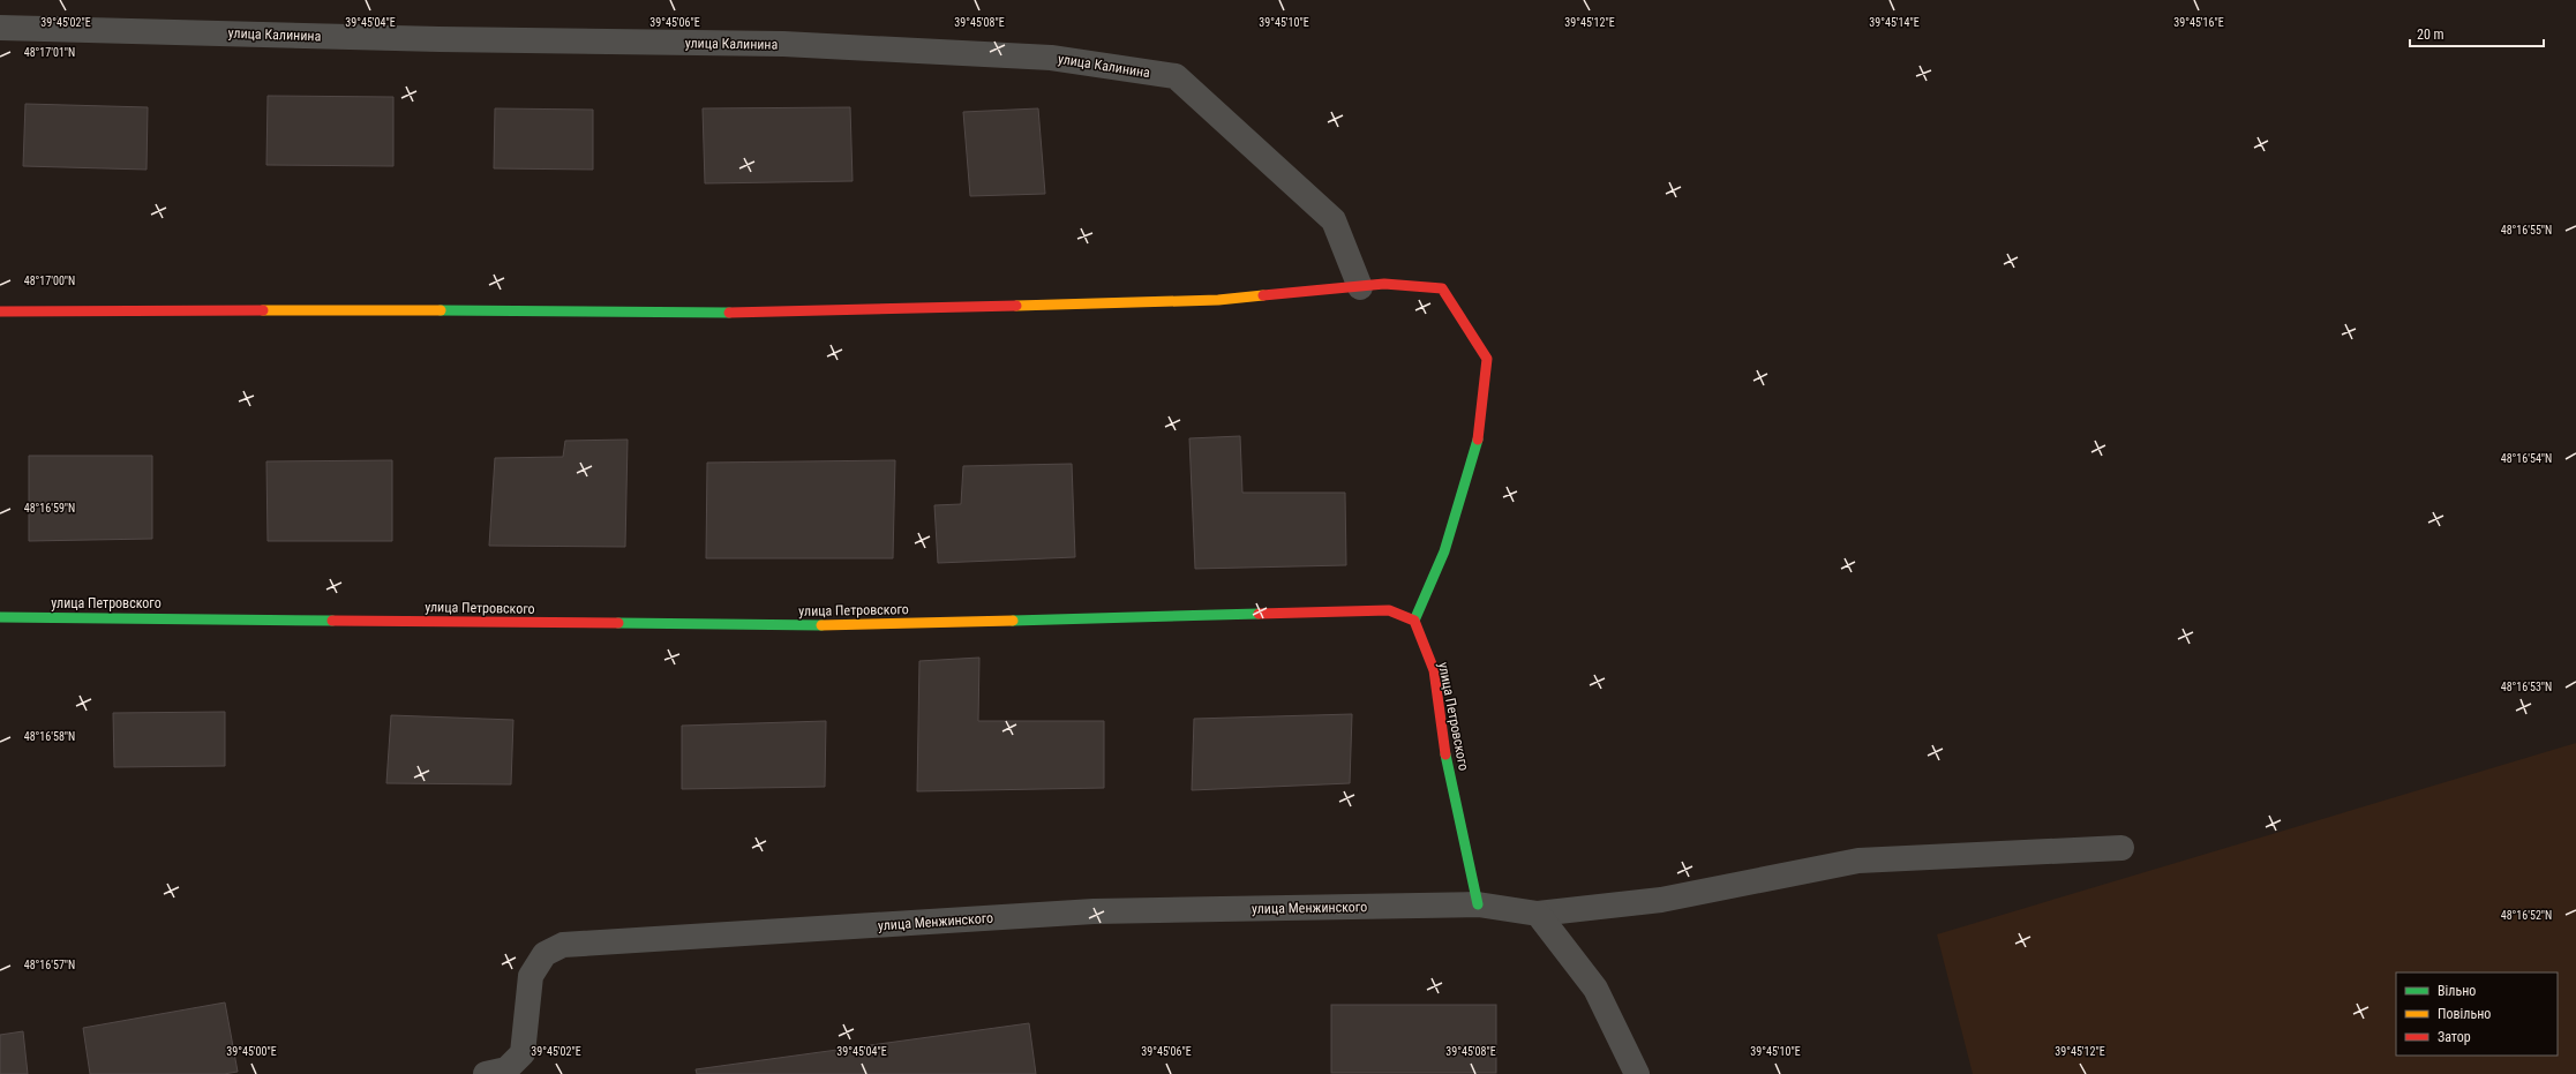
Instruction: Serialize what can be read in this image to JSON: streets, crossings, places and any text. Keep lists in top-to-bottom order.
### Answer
{
  "streets": {
    "street": ["улица Калинина", "улица Петровского", "улица Менжинского"]
  },
  "crossings": [
    ["улица Петровского", "улица Менжинского"]
  ],
  "legend": ["Вільно", "Повільно", "Затор"],
  "scale_bar": "20 m",
  "coordinates": [
    "39°45'02\"E",
    "39°45'04\"E",
    "39°45'06\"E",
    "39°45'08\"E",
    "39°45'10\"E",
    "39°45'12\"E",
    "39°45'14\"E",
    "39°45'16\"E",
    "48°17'01\"N",
    "48°16'55\"N",
    "48°17'00\"N",
    "48°16'54\"N",
    "48°16'59\"N",
    "48°16'53\"N",
    "48°16'58\"N",
    "48°16'52\"N",
    "48°16'57\"N",
    "39°45'00\"E"
  ]
}
